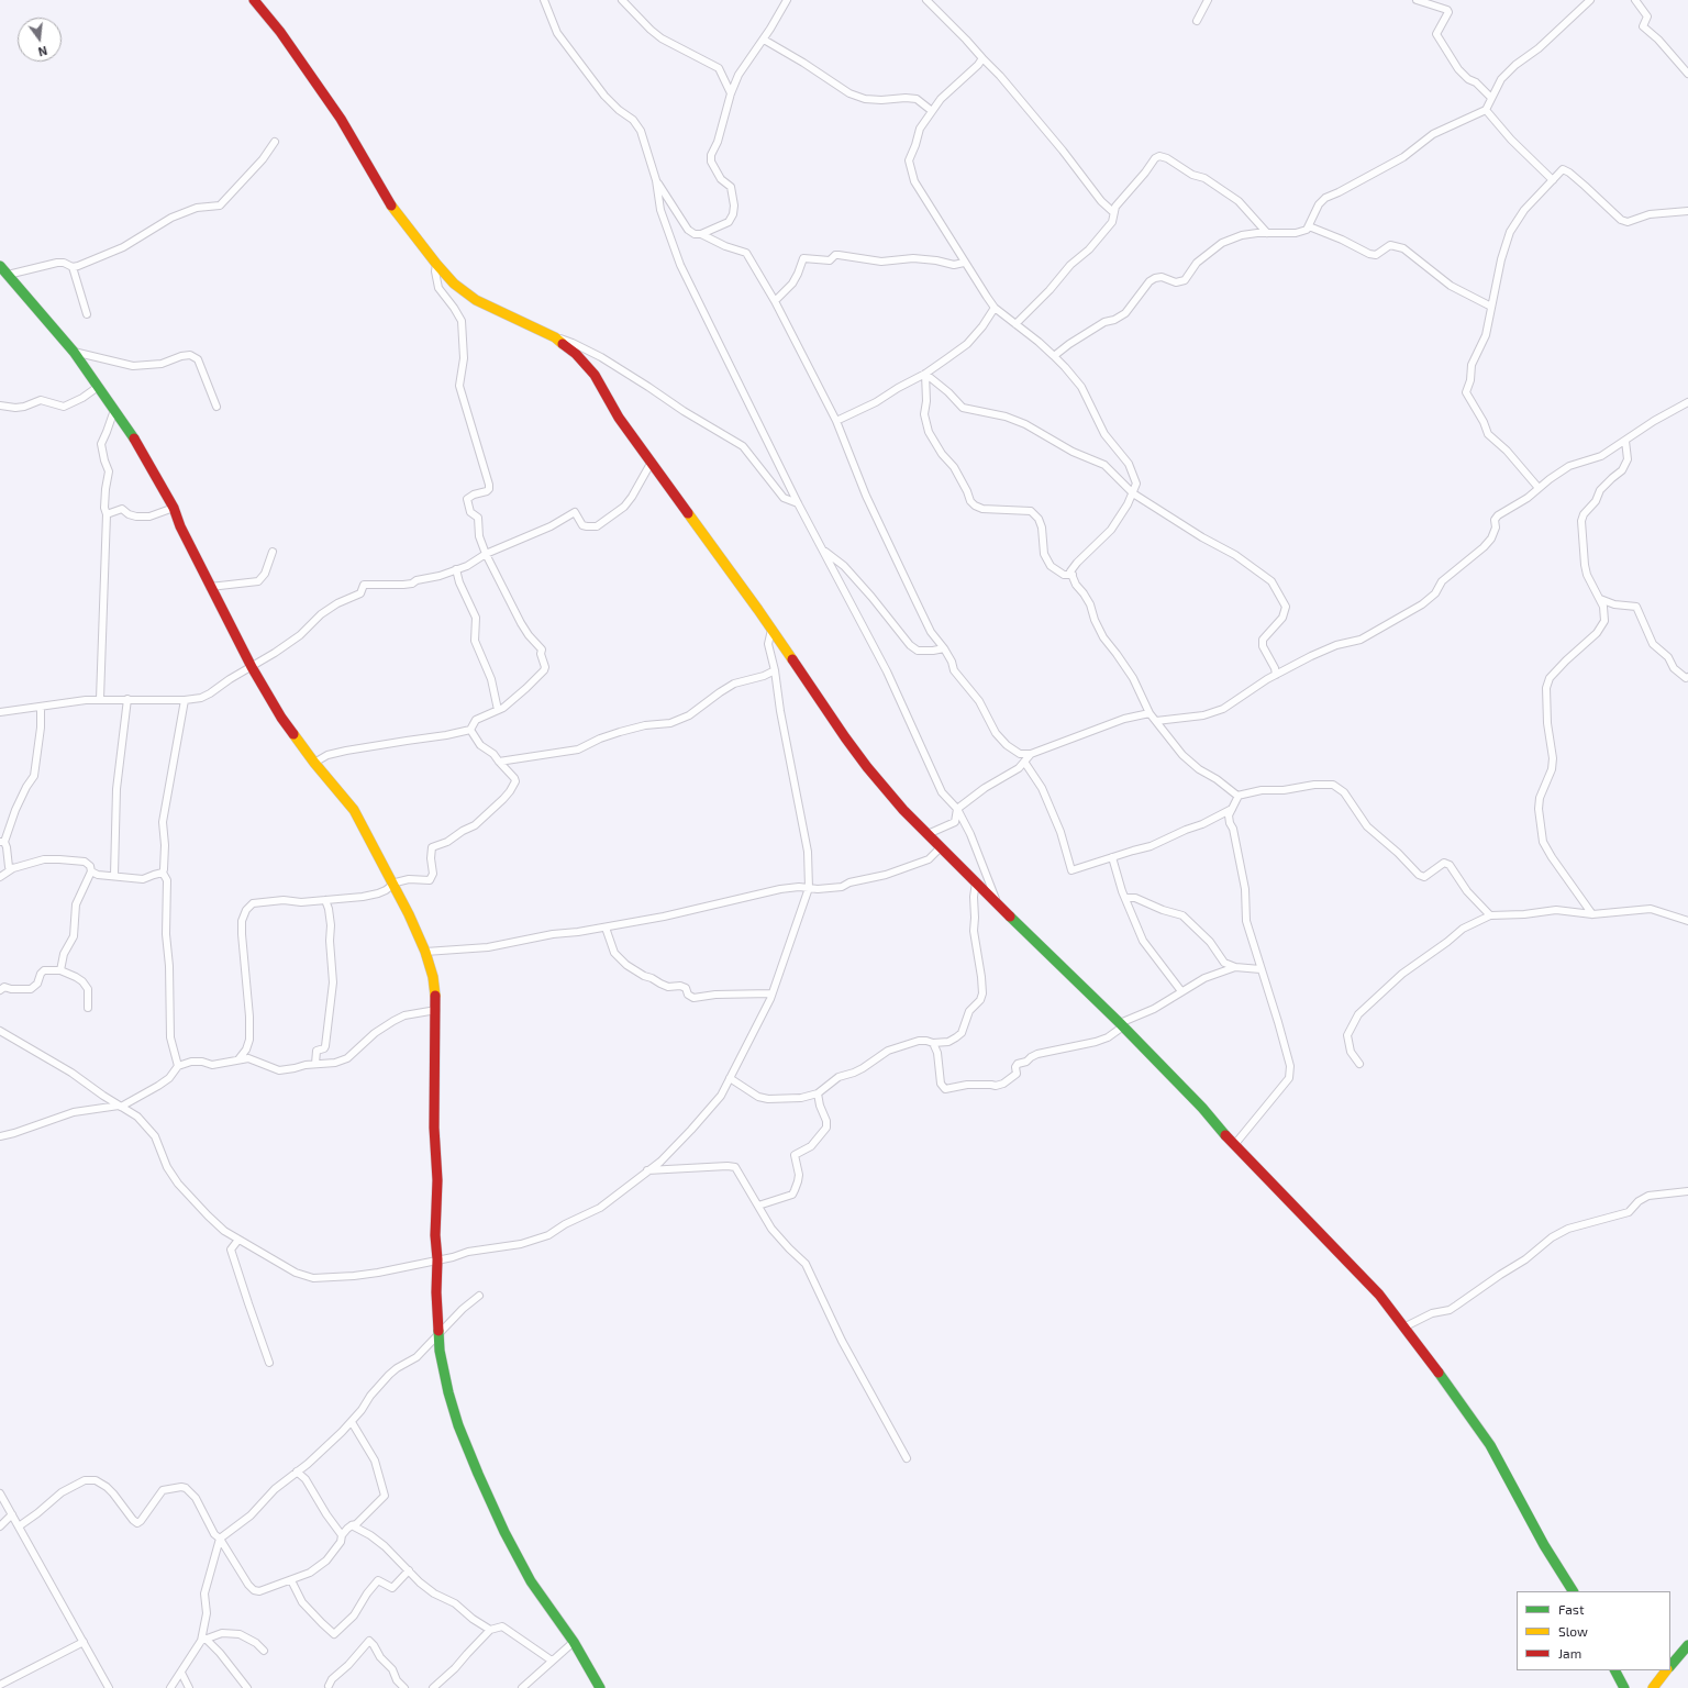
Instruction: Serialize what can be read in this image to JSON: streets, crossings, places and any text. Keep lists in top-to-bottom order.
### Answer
{
  "legend": ["Fast", "Slow", "Jam"],
  "north": "bottom"
}
